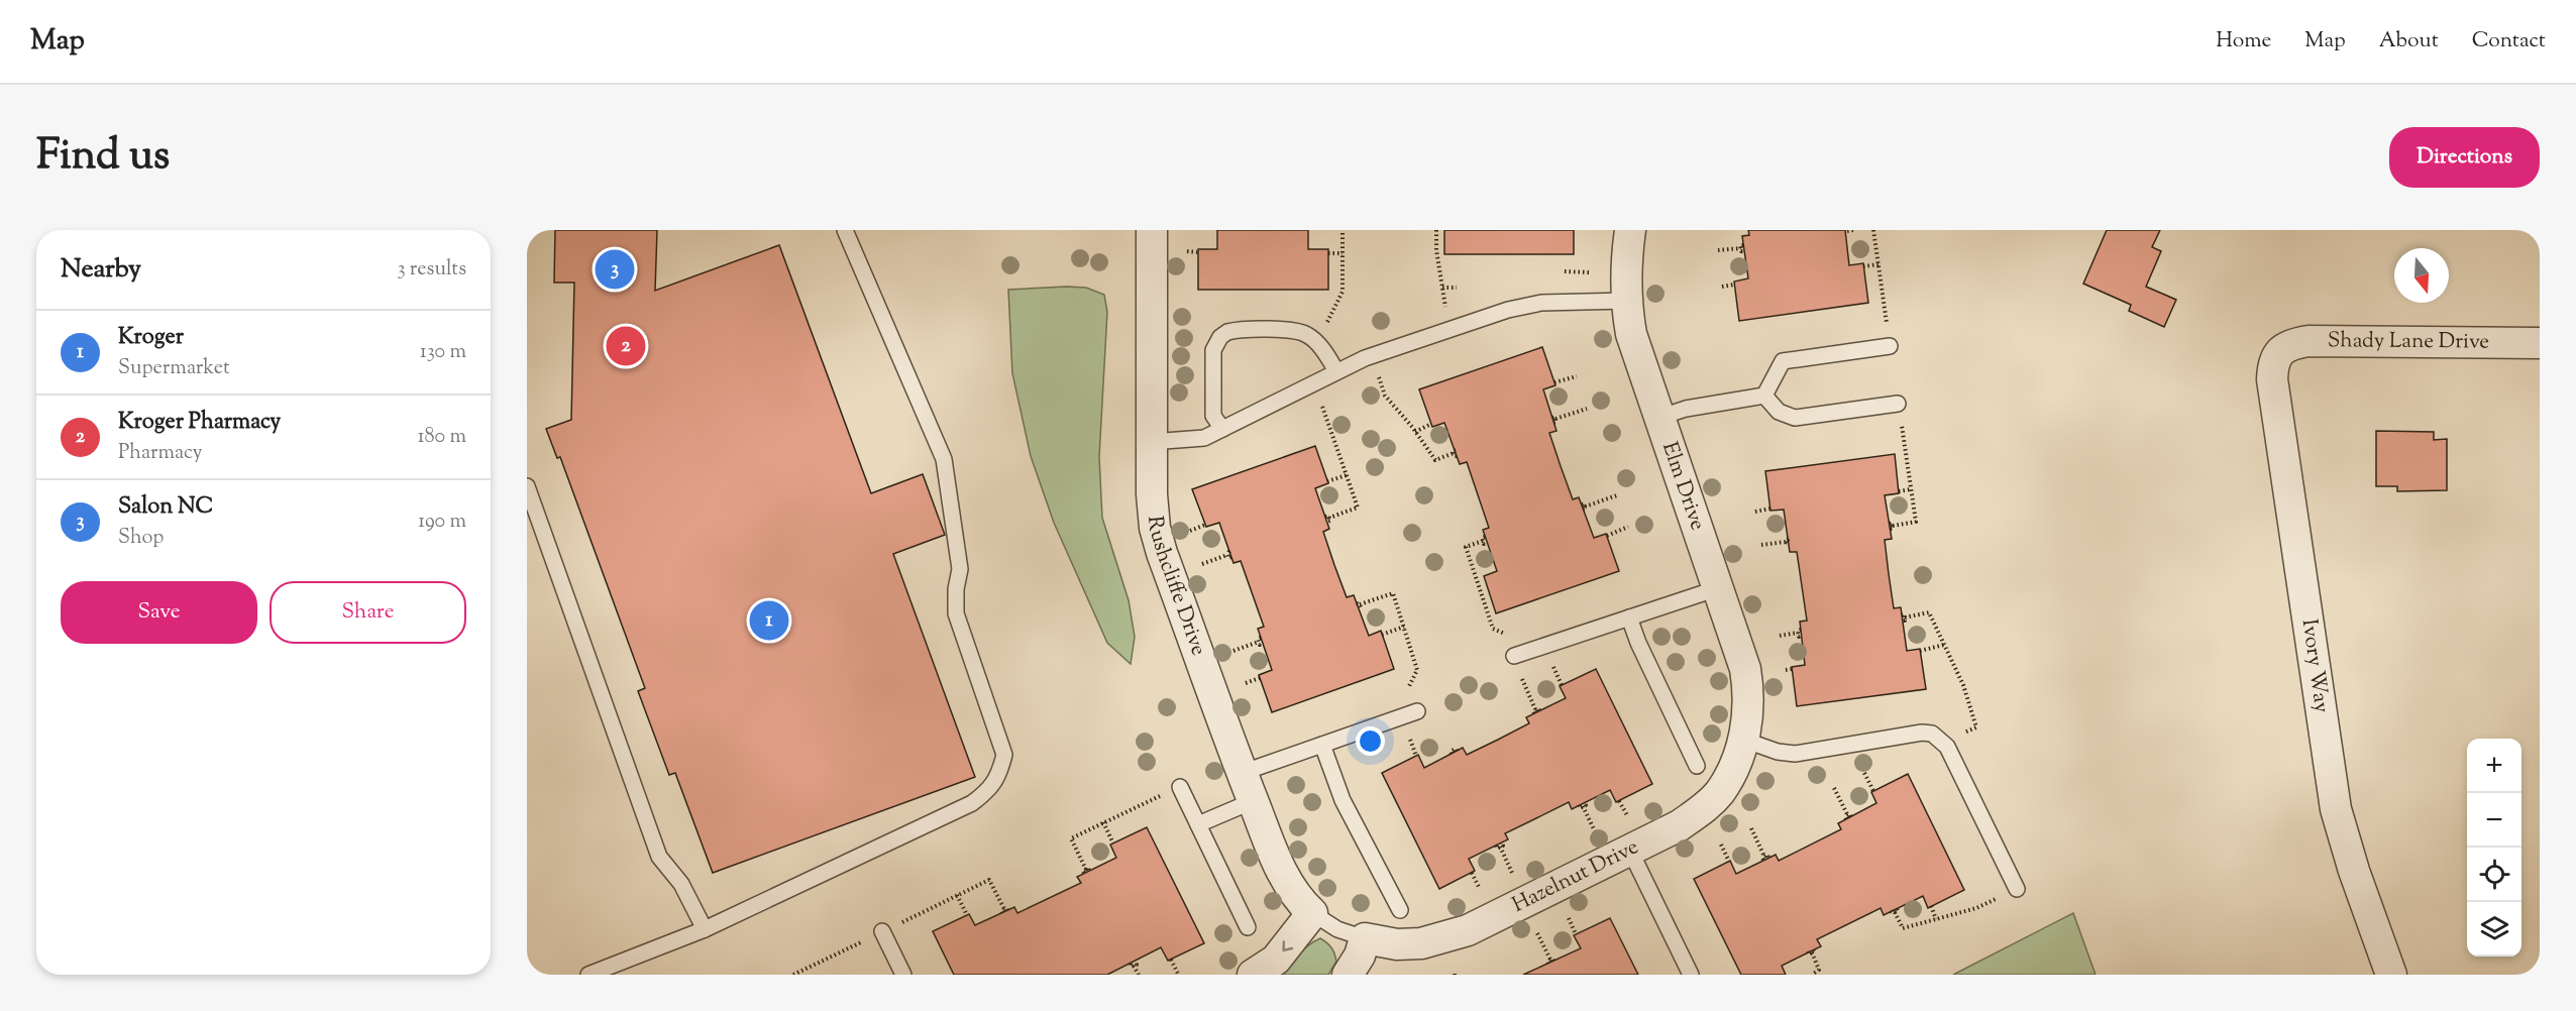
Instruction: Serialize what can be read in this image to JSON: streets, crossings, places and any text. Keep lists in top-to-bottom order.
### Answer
{
  "streets": {
    "street": [
      "Shady Lane Drive",
      "Elm Drive",
      "Rushcliffe Drive",
      "Ivory Way",
      "Hazelnut Drive"
    ]
  },
  "crossings": [
    ["Shady Lane Drive", "Ivory Way"],
    ["Elm Drive", "Hazelnut Drive"]
  ],
  "north": "bottom",
  "page": {
    "header": "Map",
    "nav": [
      "Home",
      "Map",
      "About",
      "Contact"
    ],
    "title": "Find us",
    "buttons": [
      "Directions",
      ["Save", "Share"]
    ],
    "heading": ["Nearby", "3 results"],
    "pins": ["3", "2", "1"],
    "list": [
      {
        "mark": "1",
        "name": "Kroger",
        "note": "Supermarket",
        "value": "130 m"
      },
      {
        "mark": "2",
        "name": "Kroger Pharmacy",
        "note": "Pharmacy",
        "value": "180 m"
      },
      {
        "mark": "3",
        "name": "Salon NC",
        "note": "Shop",
        "value": "190 m"
      }
    ],
    "map_buttons": ["+", "−"]
  }
}
